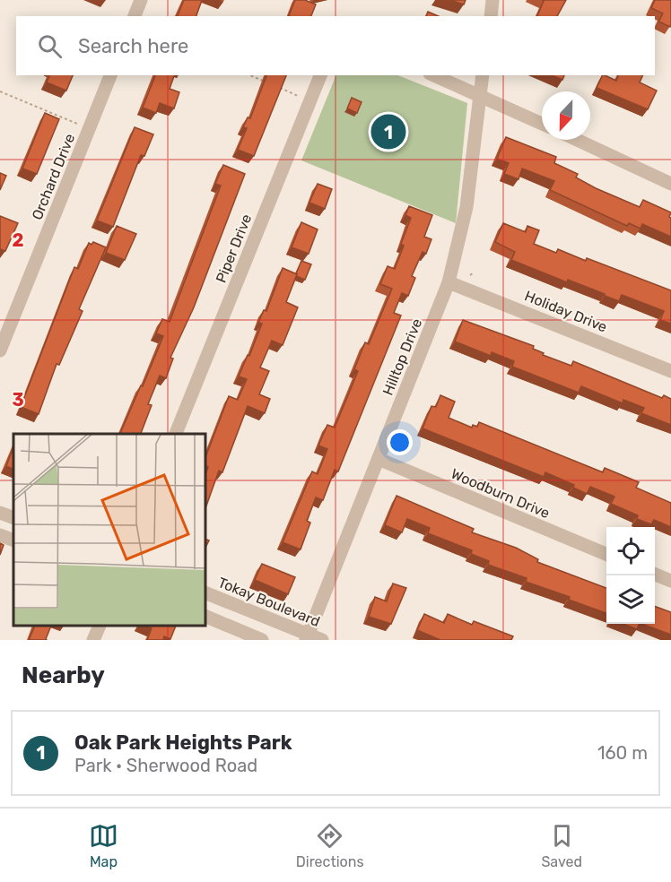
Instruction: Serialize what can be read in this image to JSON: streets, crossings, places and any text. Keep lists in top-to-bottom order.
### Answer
{
  "streets": {
    "street": [
      "Orchard Drive",
      "Piper Drive",
      "Holiday Drive",
      "Hilltop Drive",
      "Woodburn Drive",
      "Tokay Boulevard"
    ]
  },
  "crossings": [
    ["Holiday Drive", "Hilltop Drive"],
    ["Hilltop Drive", "Woodburn Drive"],
    ["Hilltop Drive", "Tokay Boulevard"]
  ],
  "north": "bottom",
  "page": {
    "search": "Search here",
    "pins": "1",
    "heading": "Nearby",
    "list": [
      {
        "mark": "1",
        "name": "Oak Park Heights Park",
        "note": "Park · Sherwood Road",
        "value": "160 m"
      }
    ],
    "nav": ["Map", "Directions", "Saved"]
  },
  "grid": {
    "rows": ["2", "3"]
  }
}
